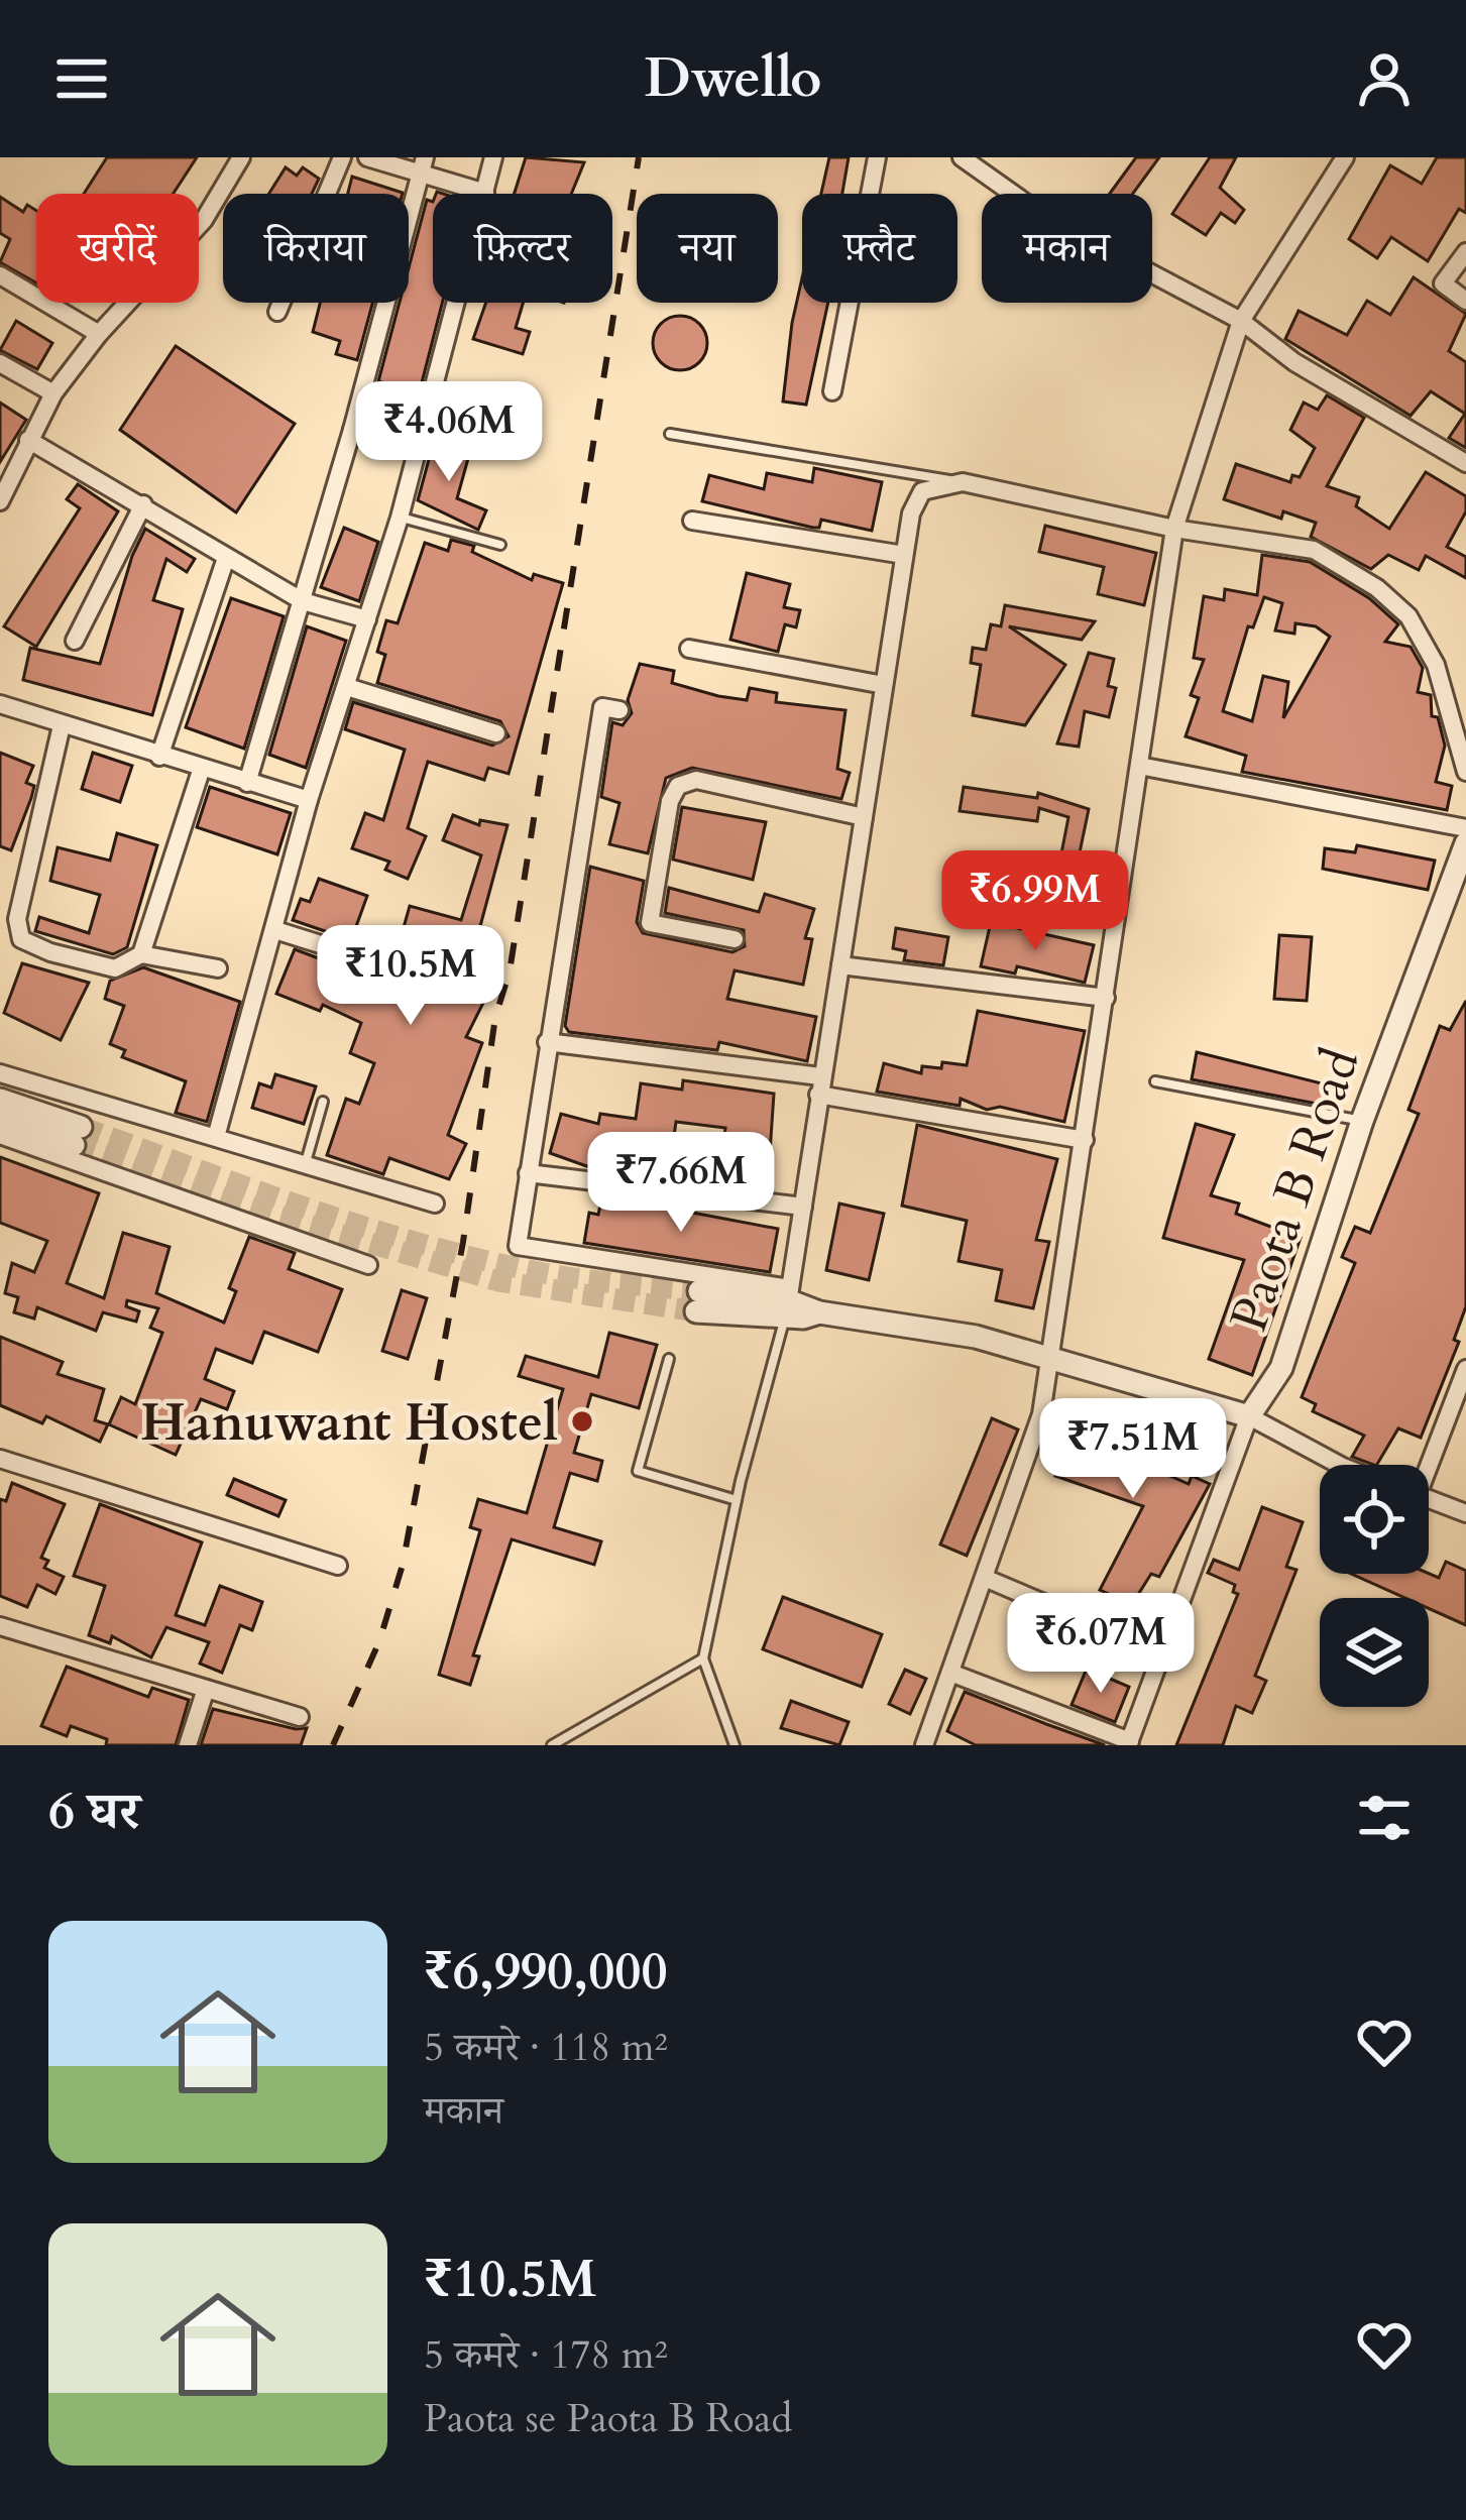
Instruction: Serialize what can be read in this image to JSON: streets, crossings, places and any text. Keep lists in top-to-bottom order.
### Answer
{
  "streets": {
    "street": ["Paota B Road"]
  },
  "places": ["Hanuwant Hostel"],
  "page": {
    "header": "Dwello",
    "chip": [
      "खरीदें",
      "किराया",
      "फ़िल्टर",
      "नया",
      "फ़्लैट",
      "मकान"
    ],
    "price": [
      "₹4.06M",
      "₹6.99M",
      "₹10.5M",
      "₹7.66M",
      "₹7.51M",
      "₹6.07M"
    ],
    "heading": "6 घर",
    "list": [
      {
        "name": "₹6,990,000",
        "note": "5 कमरे · 118 m² · मकान"
      },
      {
        "name": "₹10.5M",
        "note": "5 कमरे · 178 m² · Paota se Paota B Road"
      }
    ]
  }
}
